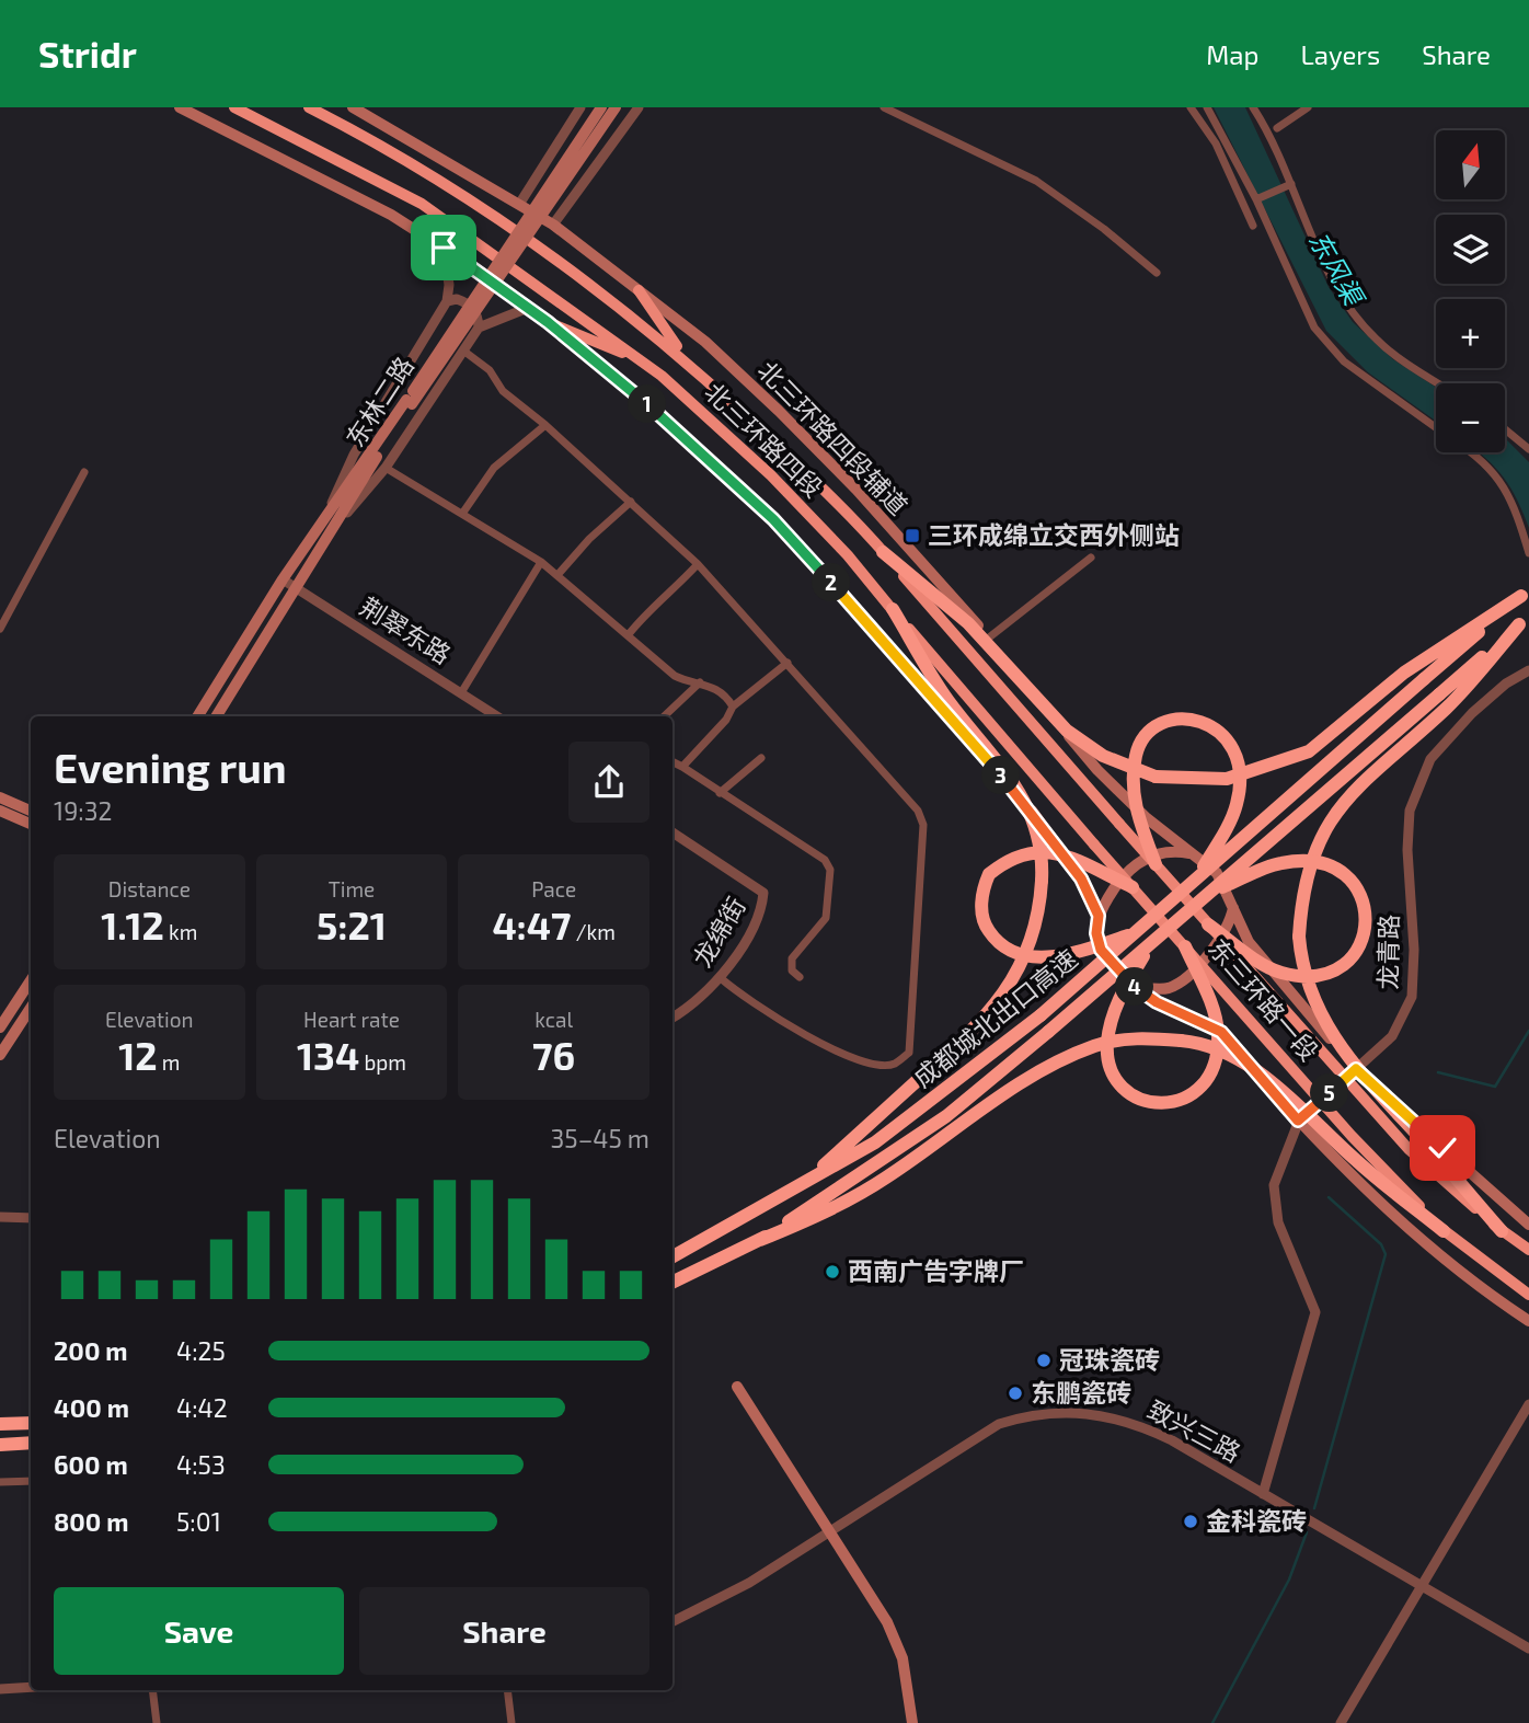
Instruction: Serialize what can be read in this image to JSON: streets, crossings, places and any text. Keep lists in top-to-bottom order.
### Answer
{
  "streets": {
    "highway": ["北三环路四段", "东三环路一段", "成都城北出口高速"],
    "main road": ["东林二路", "北三环路四段辅道"],
    "street": [
      "荆翠东路",
      "龙绵街",
      "龙青路",
      "致兴三路"
    ]
  },
  "crossings": [
    ["东林二路", "荆翠东路"],
    ["北三环路四段", "东三环路一段"],
    ["龙青路", "致兴三路"]
  ],
  "water": ["东风渠"],
  "places": {
    "transit": ["三环成绵立交西外侧站"],
    "other": [
      "西南广告字牌厂",
      "冠珠瓷砖",
      "东鹏瓷砖",
      "金科瓷砖"
    ]
  },
  "north": "top",
  "page": {
    "header": "Stridr",
    "nav": ["Map", "Layers", "Share"],
    "map_buttons": ["+", "−"],
    "pins": [
      "1",
      "2",
      "3",
      "4",
      "5"
    ],
    "heading": ["Evening run", "19:32"],
    "stats": [
      ["Distance", "1.12 km"],
      ["Time", "5:21"],
      ["Pace", "4:47 /km"],
      ["Elevation", "12 m"],
      ["Heart rate", "134 bpm"],
      ["kcal", "76"]
    ],
    "chart": ["Elevation", "35–45 m"],
    "list": [
      {
        "name": "200 m",
        "note": "4:25"
      },
      {
        "name": "400 m",
        "note": "4:42"
      },
      {
        "name": "600 m",
        "note": "4:53"
      },
      {
        "name": "800 m",
        "note": "5:01"
      }
    ],
    "buttons": ["Save", "Share"]
  }
}
